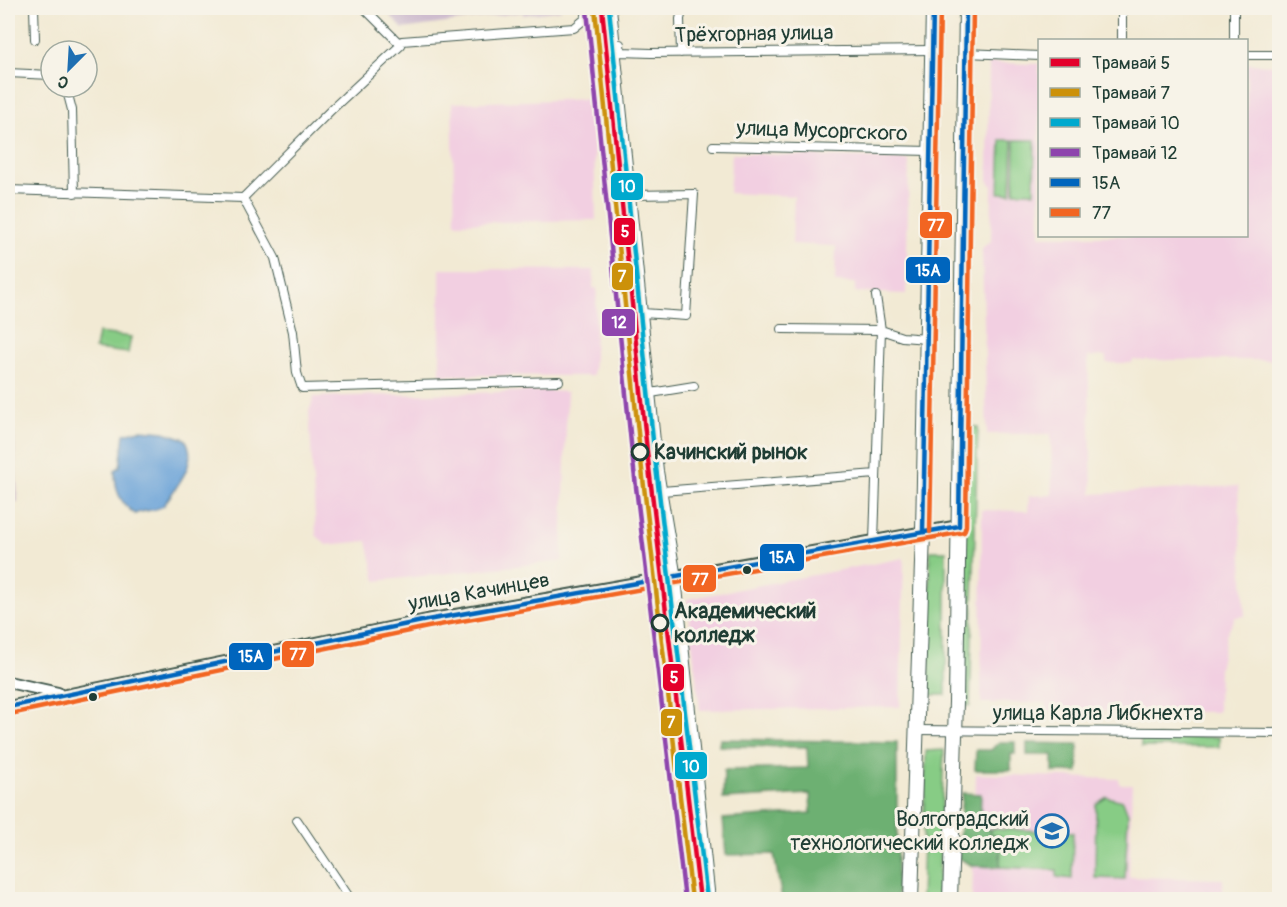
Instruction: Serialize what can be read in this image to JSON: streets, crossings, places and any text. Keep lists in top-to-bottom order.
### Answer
{
  "streets": {
    "main road": ["улица Качинцев"],
    "street": ["Трёхгорная улица", "улица Мусоргского", "улица Карла Либкнехта"]
  },
  "places": {
    "other": ["Качинский рынок", "Академический колледж"],
    "school or university": ["Волгоградский технологический колледж"]
  },
  "lines": [
    "tram line 5",
    "tram line 10",
    "transit line 15А",
    "transit line 77",
    "tram line 7",
    "tram line 12"
  ],
  "legend": [
    "Трамвай 5",
    "Трамвай 7",
    "Трамвай 10",
    "Трамвай 12",
    "15А",
    "77"
  ],
  "north": "bottom left"
}
